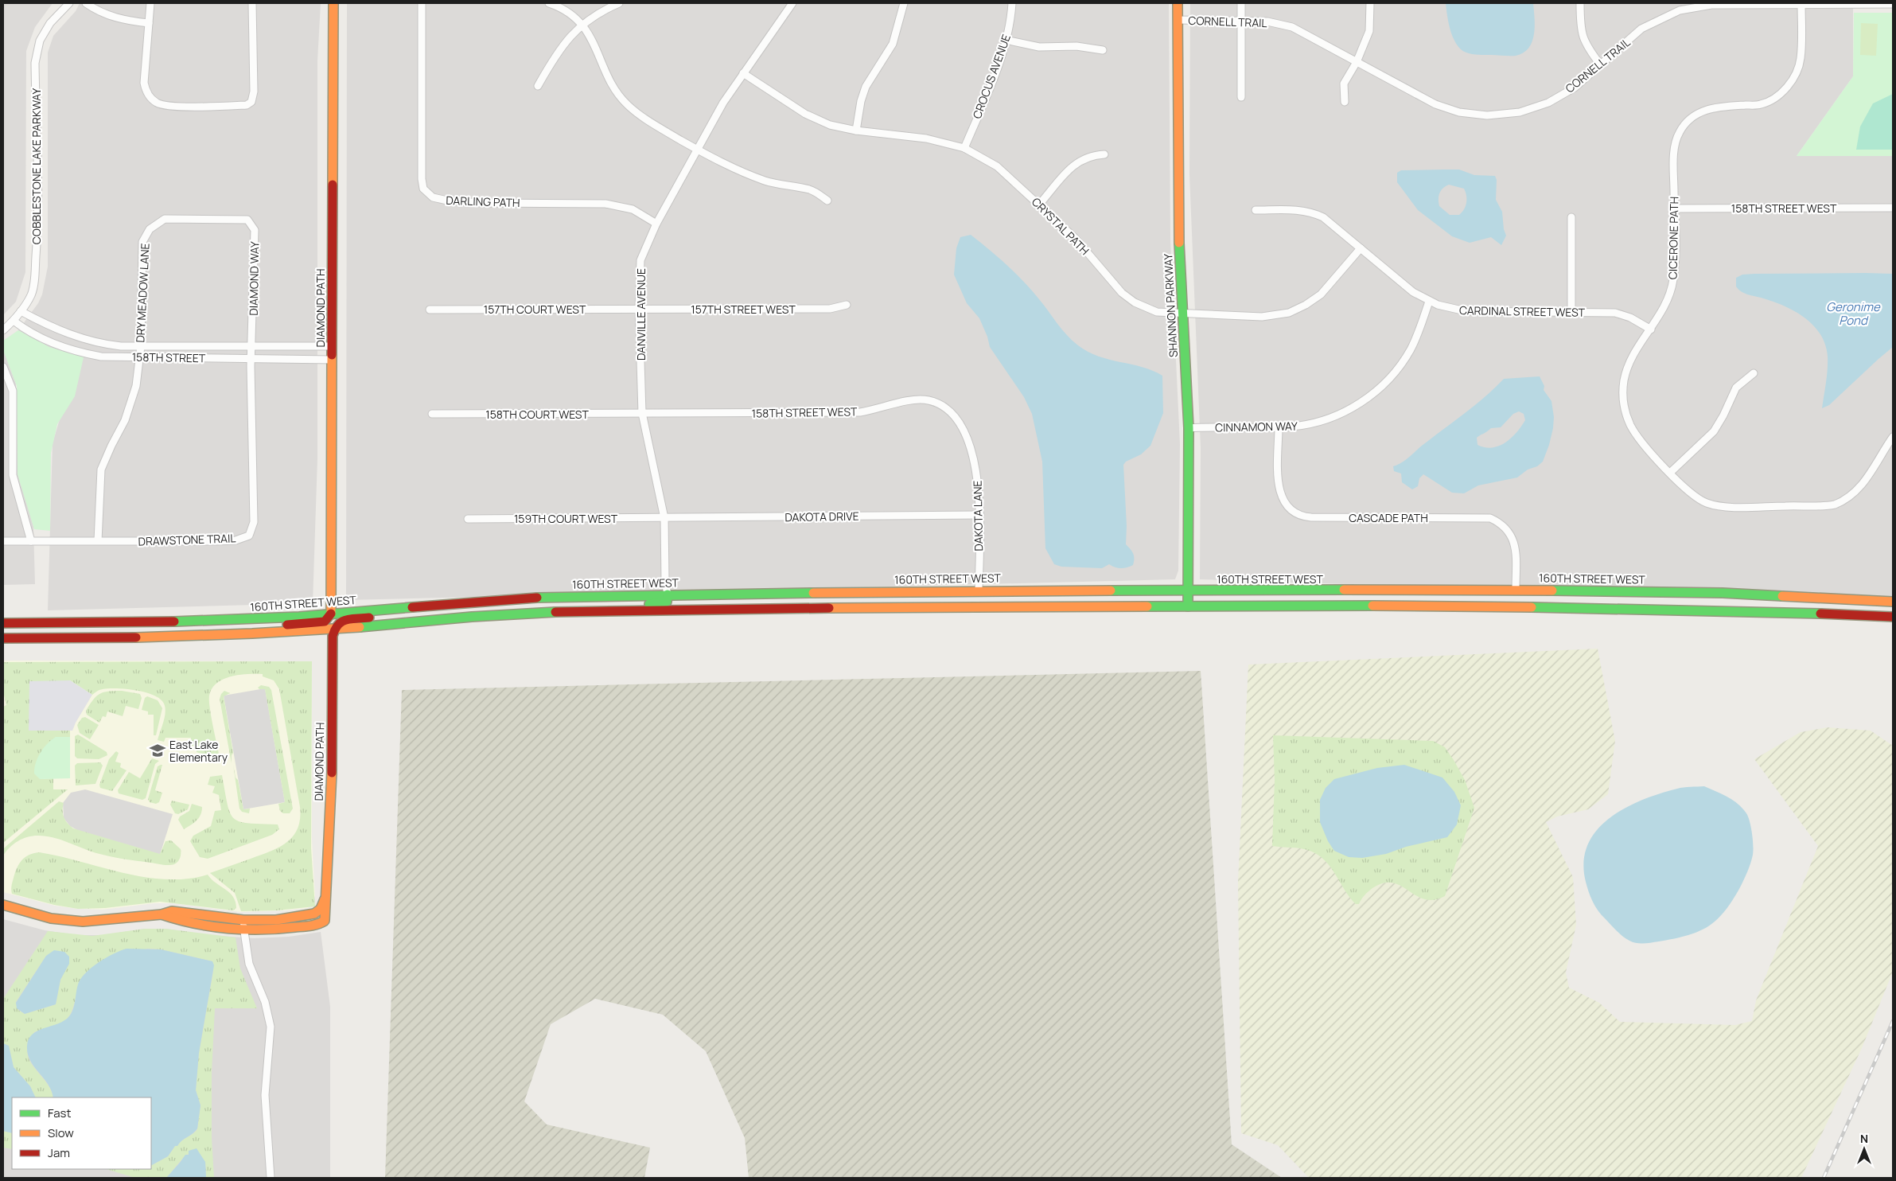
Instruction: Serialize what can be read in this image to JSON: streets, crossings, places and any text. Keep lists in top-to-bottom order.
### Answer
{
  "streets": {
    "main road": ["SHANNON PARKWAY", "DIAMOND PATH", "160TH STREET WEST"],
    "street": [
      "CORNELL TRAIL",
      "CROCUS AVENUE",
      "COBBLESTONE LAKE PARKWAY",
      "DARLING PATH",
      "158TH STREET WEST",
      "CRYSTAL PATH",
      "CICERONE PATH",
      "DIAMOND WAY",
      "DRY MEADOW LANE",
      "157TH COURT WEST",
      "157TH STREET WEST",
      "CARDINAL STREET WEST",
      "DANVILLE AVENUE",
      "158TH STREET",
      "158TH COURT WEST",
      "CINNAMON WAY",
      "DAKOTA LANE",
      "DAKOTA DRIVE",
      "CASCADE PATH",
      "159TH COURT WEST",
      "DRAWSTONE TRAIL"
    ]
  },
  "crossings": [
    ["CORNELL TRAIL", "CICERONE PATH"],
    ["CORNELL TRAIL", "SHANNON PARKWAY"],
    ["CROCUS AVENUE", "CRYSTAL PATH"],
    ["COBBLESTONE LAKE PARKWAY", "158TH STREET"],
    ["DARLING PATH", "DANVILLE AVENUE"],
    ["158TH STREET WEST", "CICERONE PATH"],
    ["158TH STREET WEST", "DANVILLE AVENUE"],
    ["158TH STREET WEST", "158TH COURT WEST"],
    ["158TH STREET WEST", "DAKOTA LANE"],
    ["CRYSTAL PATH", "SHANNON PARKWAY"],
    ["CRYSTAL PATH", "CARDINAL STREET WEST"],
    ["CRYSTAL PATH", "DANVILLE AVENUE"],
    ["CICERONE PATH", "CARDINAL STREET WEST"],
    ["DIAMOND WAY", "DRY MEADOW LANE"],
    ["DIAMOND WAY", "158TH STREET"],
    ["DIAMOND WAY", "DRAWSTONE TRAIL"],
    ["DRY MEADOW LANE", "158TH STREET"],
    ["DRY MEADOW LANE", "DRAWSTONE TRAIL"],
    ["SHANNON PARKWAY", "CINNAMON WAY"],
    ["SHANNON PARKWAY", "160TH STREET WEST"],
    ["DIAMOND PATH", "158TH STREET"],
    ["DIAMOND PATH", "160TH STREET WEST"],
    ["157TH COURT WEST", "157TH STREET WEST"],
    ["157TH COURT WEST", "DANVILLE AVENUE"],
    ["157TH STREET WEST", "DANVILLE AVENUE"],
    ["CARDINAL STREET WEST", "CINNAMON WAY"],
    ["DANVILLE AVENUE", "158TH COURT WEST"],
    ["DANVILLE AVENUE", "DAKOTA DRIVE"],
    ["DANVILLE AVENUE", "159TH COURT WEST"],
    ["DANVILLE AVENUE", "160TH STREET WEST"],
    ["158TH STREET", "DRAWSTONE TRAIL"],
    ["CINNAMON WAY", "CASCADE PATH"],
    ["DAKOTA LANE", "DAKOTA DRIVE"],
    ["DAKOTA LANE", "160TH STREET WEST"],
    ["DAKOTA DRIVE", "159TH COURT WEST"],
    ["CASCADE PATH", "160TH STREET WEST"]
  ],
  "water": ["Geronime Pond"],
  "places": {
    "school or university": ["East Lake Elementary"]
  },
  "legend": ["Fast", "Slow", "Jam"],
  "north": "top"
}
